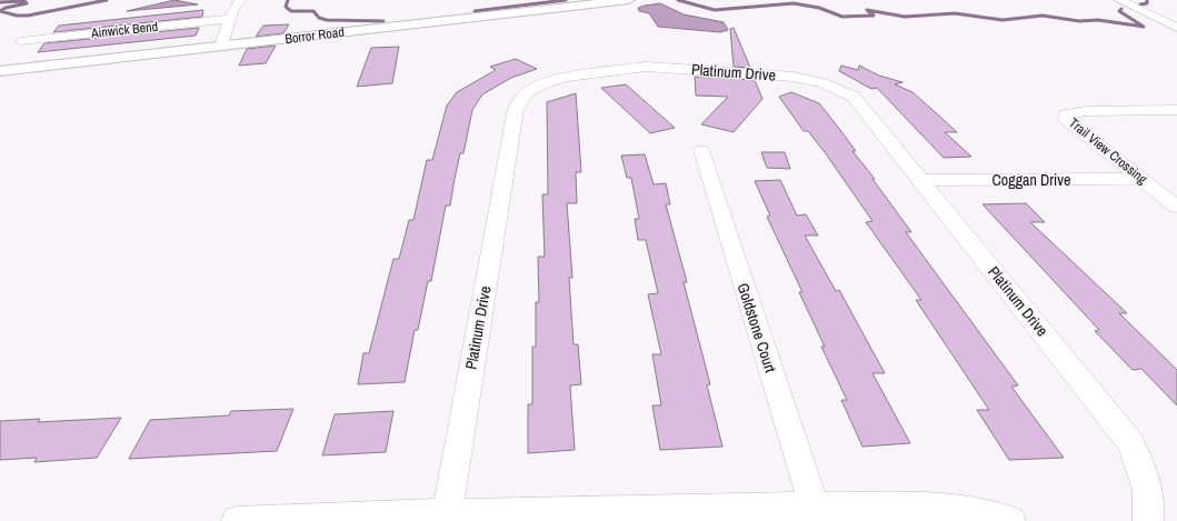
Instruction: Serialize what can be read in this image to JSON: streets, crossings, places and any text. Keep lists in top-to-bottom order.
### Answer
{
  "streets": {
    "street": [
      "Ainwick Bend",
      "Borror Road",
      "Platinum Drive",
      "Trail View Crossing",
      "Coggan Drive",
      "Goldstone Court"
    ]
  },
  "crossings": [
    ["Platinum Drive", "Coggan Drive"],
    ["Trail View Crossing", "Coggan Drive"]
  ]
}
